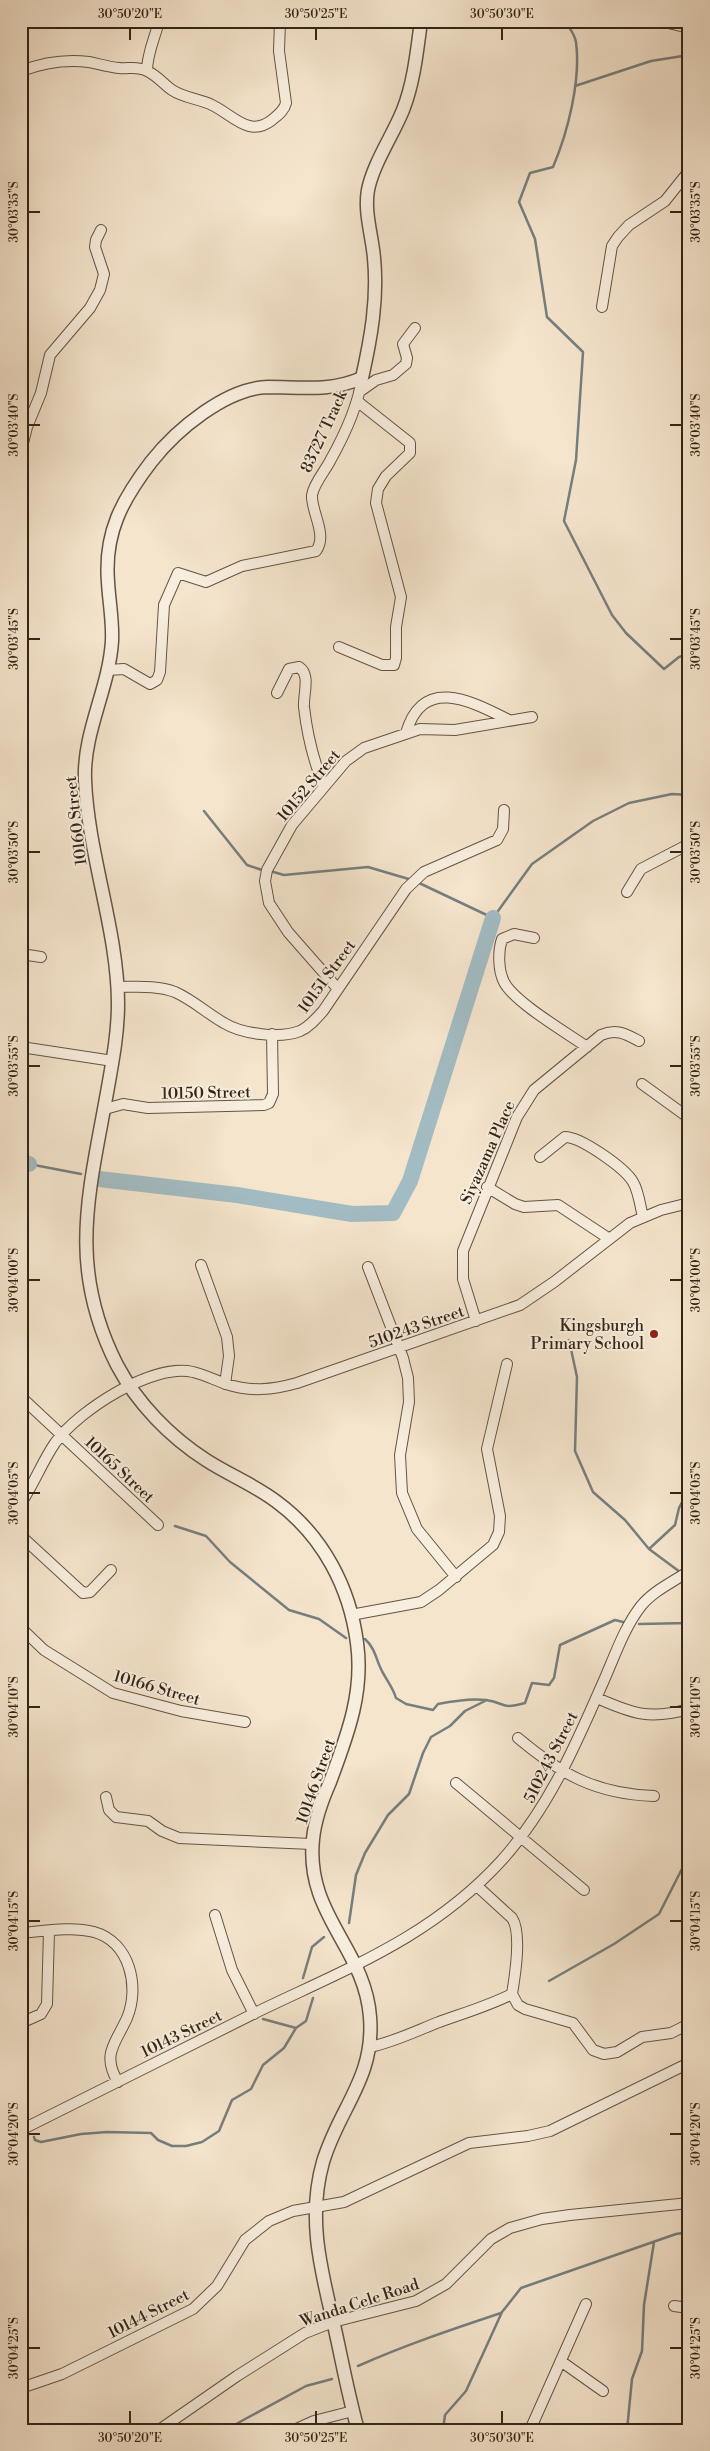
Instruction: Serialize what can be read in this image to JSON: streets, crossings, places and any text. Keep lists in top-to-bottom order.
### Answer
{
  "streets": {
    "street": [
      "83727 Track",
      "10152 Street",
      "10160 Street",
      "10151 Street",
      "10150 Street",
      "Siyazama Place",
      "510243 Street",
      "10165 Street",
      "10166 Street",
      "10146 Street",
      "10143 Street",
      "Wanda Cele Road",
      "10144 Street"
    ]
  },
  "crossings": [
    ["83727 Track", "10160 Street"],
    ["10152 Street", "10151 Street"],
    ["10160 Street", "10151 Street"],
    ["10160 Street", "10150 Street"],
    ["10160 Street", "510243 Street"],
    ["10160 Street", "10146 Street"],
    ["10151 Street", "10150 Street"],
    ["Siyazama Place", "510243 Street"],
    ["510243 Street", "10165 Street"],
    ["510243 Street", "10146 Street"],
    ["510243 Street", "10143 Street"],
    ["10146 Street", "10143 Street"],
    ["10146 Street", "Wanda Cele Road"],
    ["10146 Street", "10144 Street"]
  ],
  "places": ["Kingsburgh Primary School"],
  "coordinates": [
    "30°50'20\"E",
    "30°50'25\"E",
    "30°50'30\"E",
    "30°03'35\"S",
    "30°03'40\"S",
    "30°03'45\"S",
    "30°03'50\"S",
    "30°03'55\"S",
    "30°04'00\"S",
    "30°04'05\"S",
    "30°04'10\"S",
    "30°04'15\"S",
    "30°04'20\"S",
    "30°04'25\"S"
  ]
}
